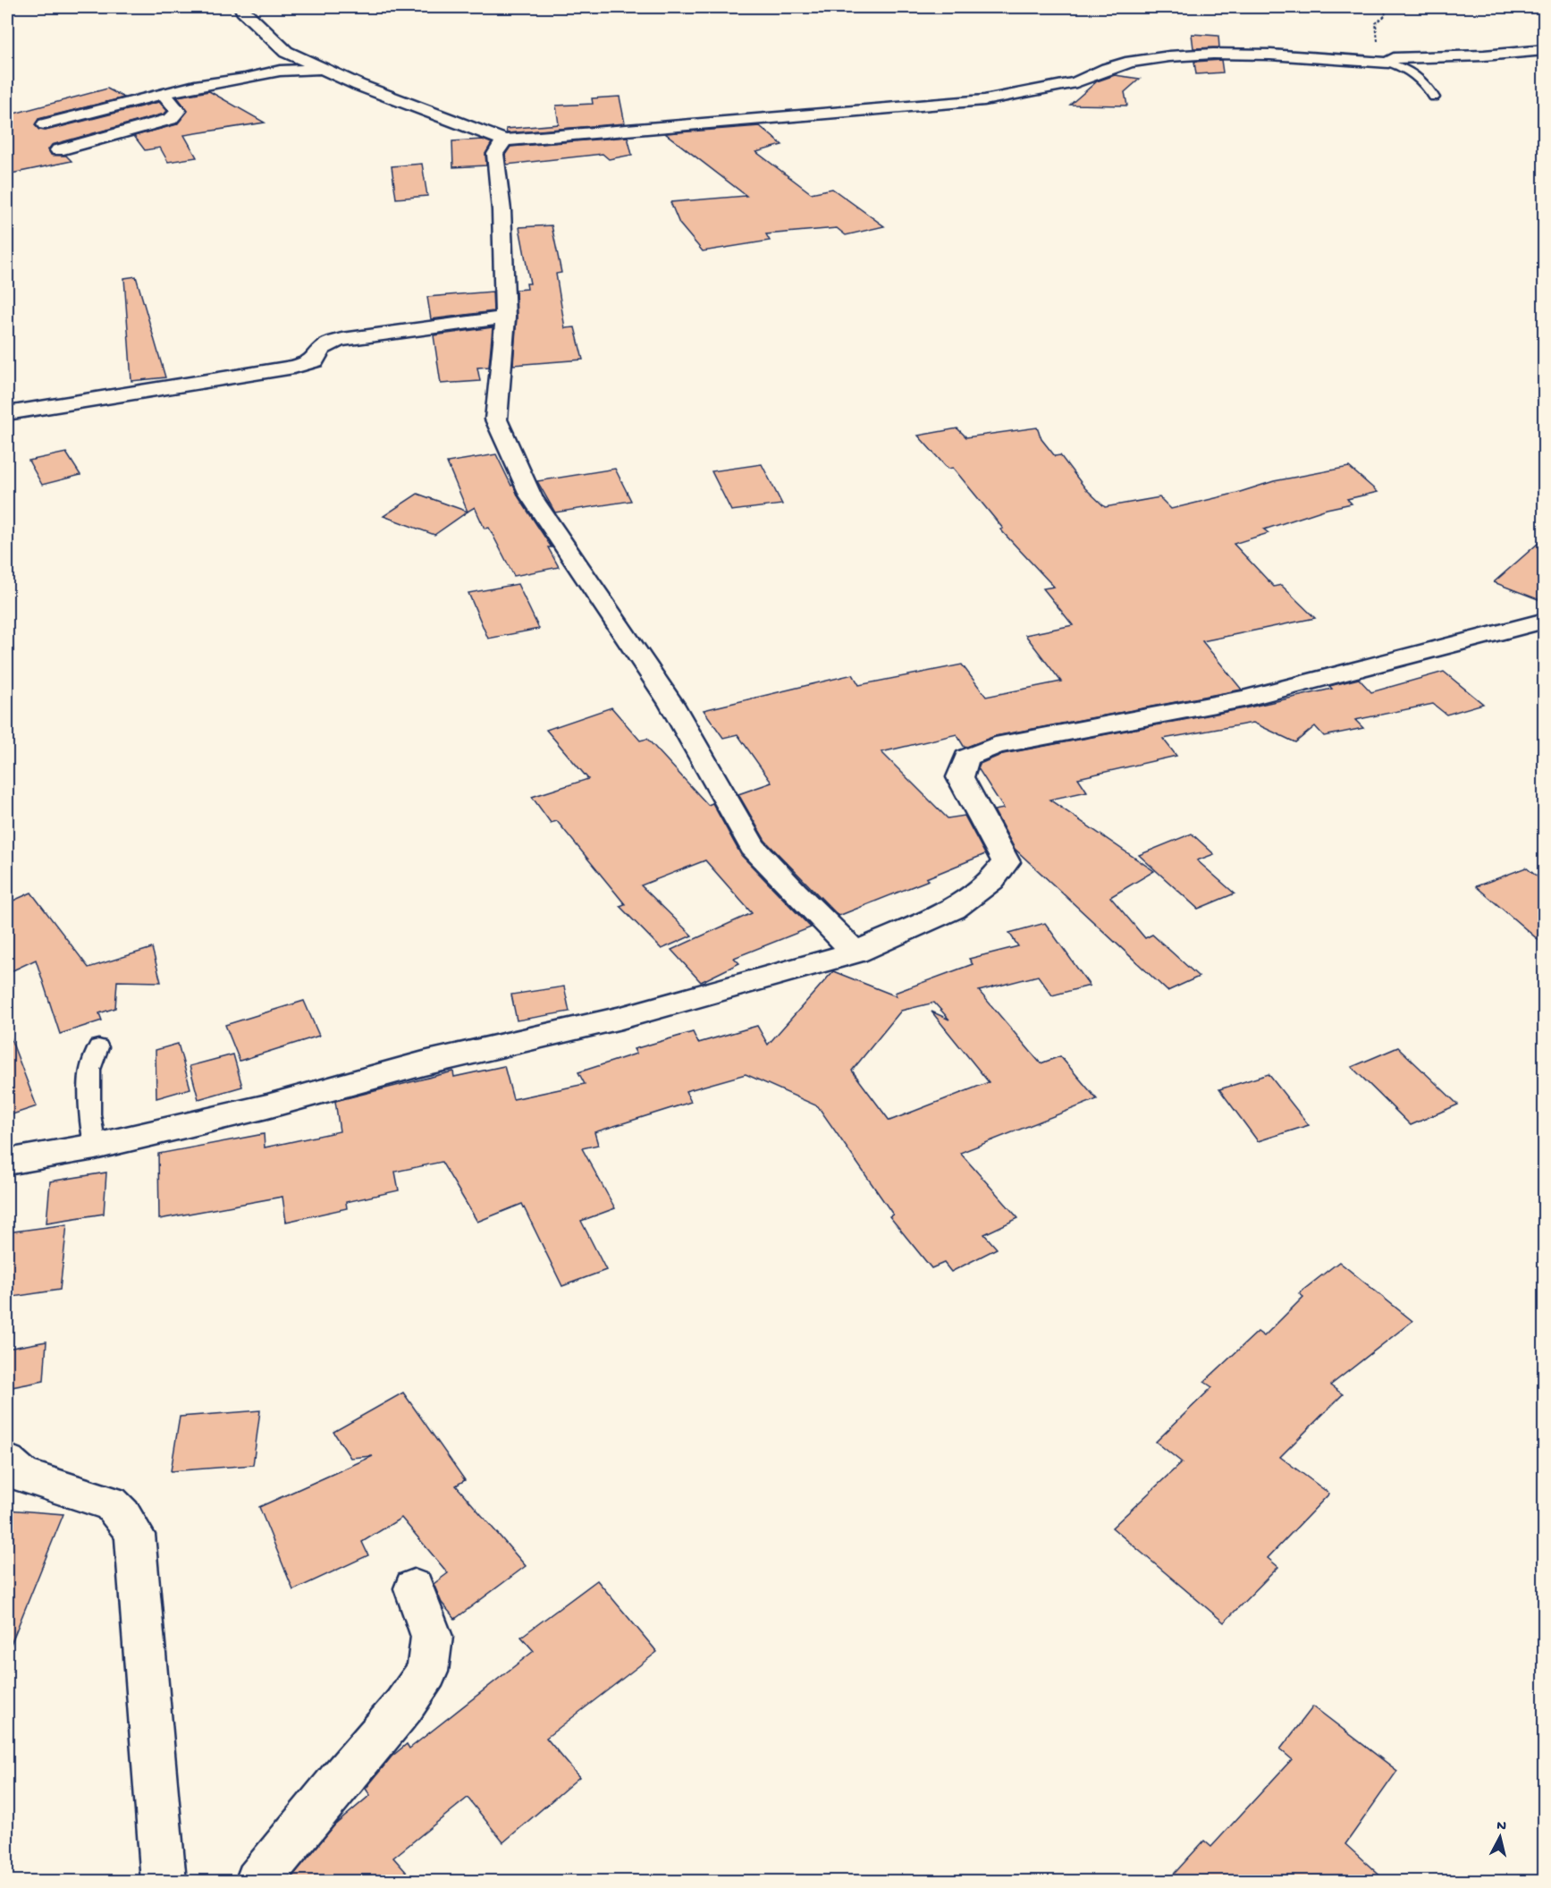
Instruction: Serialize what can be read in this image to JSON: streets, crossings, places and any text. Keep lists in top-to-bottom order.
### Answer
{
  "north": "top"
}
